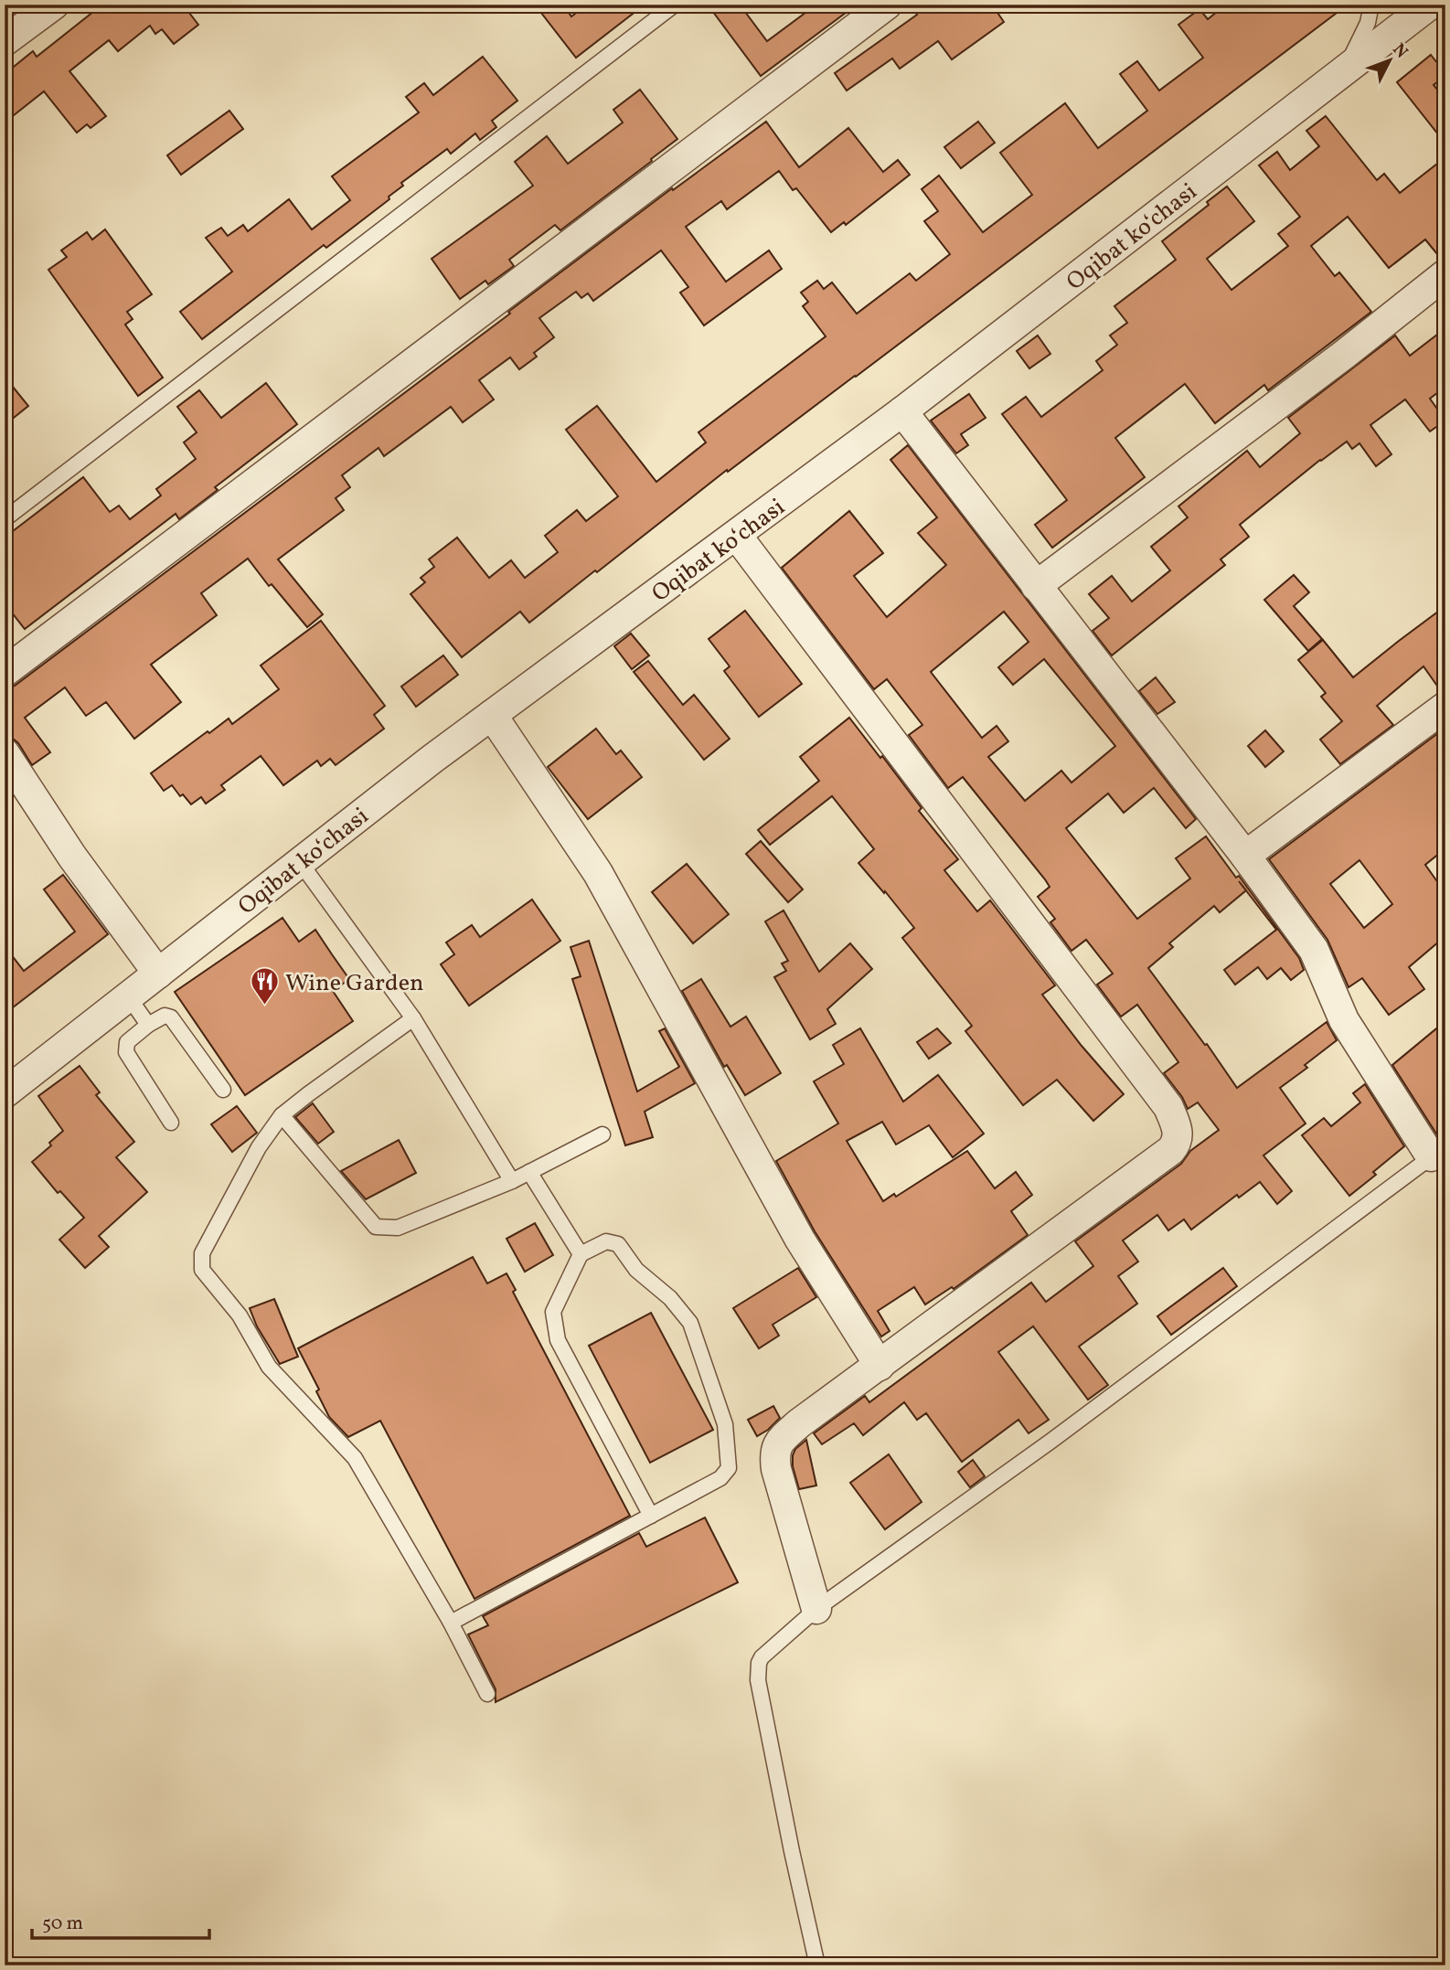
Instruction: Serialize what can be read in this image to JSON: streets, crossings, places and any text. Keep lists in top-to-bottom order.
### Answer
{
  "streets": {
    "street": ["Oqibat koʻchasi"]
  },
  "places": {
    "restaurant": ["Wine Garden"]
  },
  "scale_bar": "50 m",
  "north": "top right"
}
